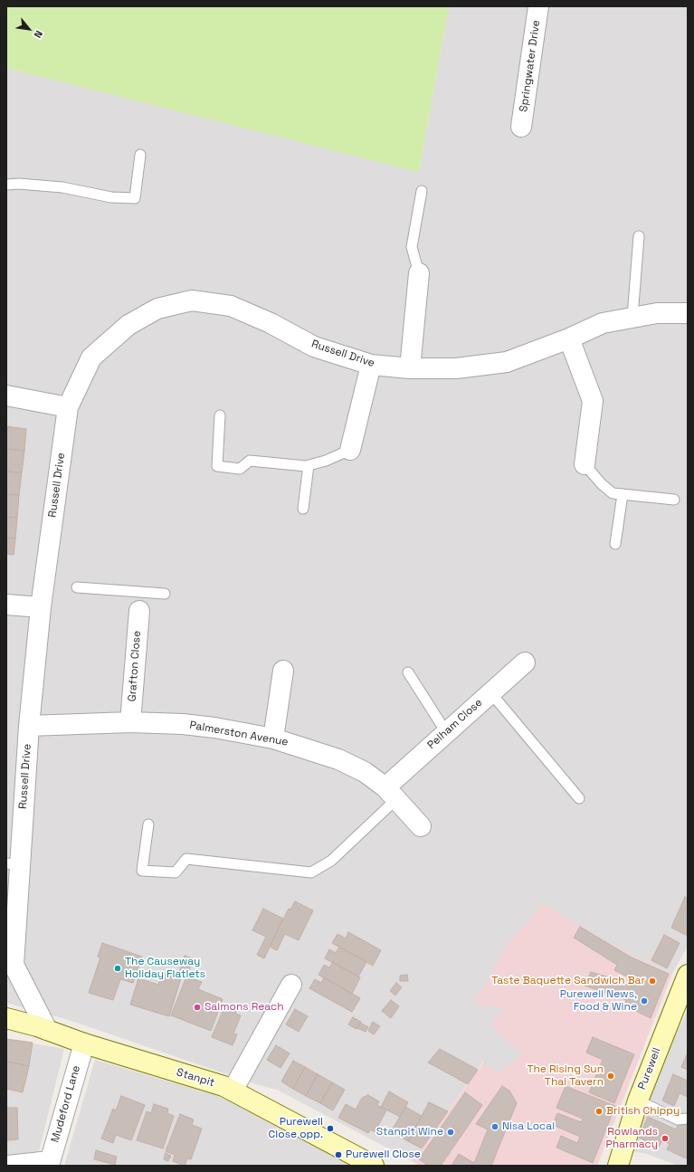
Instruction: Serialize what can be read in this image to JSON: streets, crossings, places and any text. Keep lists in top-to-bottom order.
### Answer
{
  "streets": {
    "street": [
      "Springwater Drive",
      "Russell Drive",
      "Grafton Close",
      "Pelham Close",
      "Palmerston Avenue",
      "Purewell",
      "Stanpit",
      "Mudeford Lane"
    ]
  },
  "crossings": [
    ["Russell Drive", "Palmerston Avenue"],
    ["Russell Drive", "Stanpit"],
    ["Grafton Close", "Palmerston Avenue"],
    ["Pelham Close", "Palmerston Avenue"],
    ["Stanpit", "Mudeford Lane"]
  ],
  "places": [
    "The Causeway Holiday Flatlets",
    "Taste Baquette Sandwich Bar",
    "Purewell News, Food & Wine",
    "Salmons Reach",
    "The Rising Sun Thai Tavern",
    "British Chippy",
    "Nisa Local",
    "Purewell Close opp.",
    "Stanpit Wine",
    "Rowlands Pharmacy",
    "Purewell Close"
  ],
  "north": "bottom right"
}
